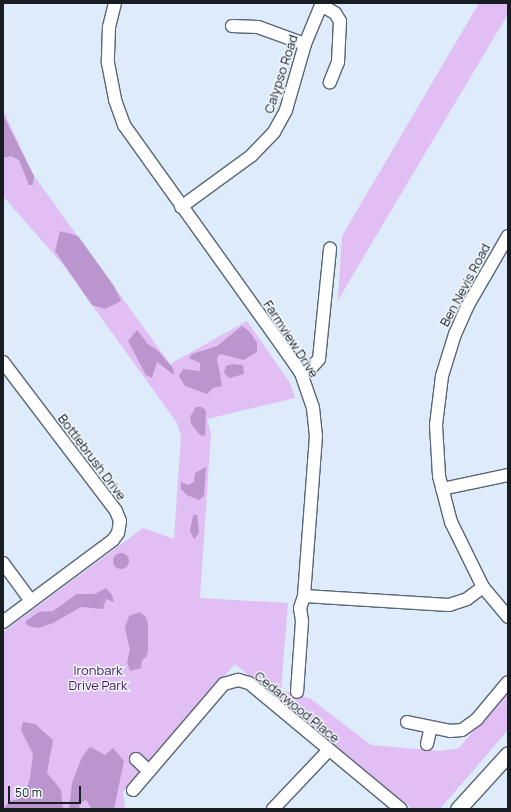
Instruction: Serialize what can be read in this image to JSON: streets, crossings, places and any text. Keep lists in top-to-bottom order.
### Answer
{
  "streets": {
    "street": [
      "Calypso Road",
      "Ben Nevis Road",
      "Farmview Drive",
      "Bottlebrush Drive",
      "Cedarwood Place"
    ]
  },
  "crossings": [
    ["Calypso Road", "Farmview Drive"]
  ],
  "parks": ["Ironbark Drive Park"],
  "scale_bar": "50 m"
}
